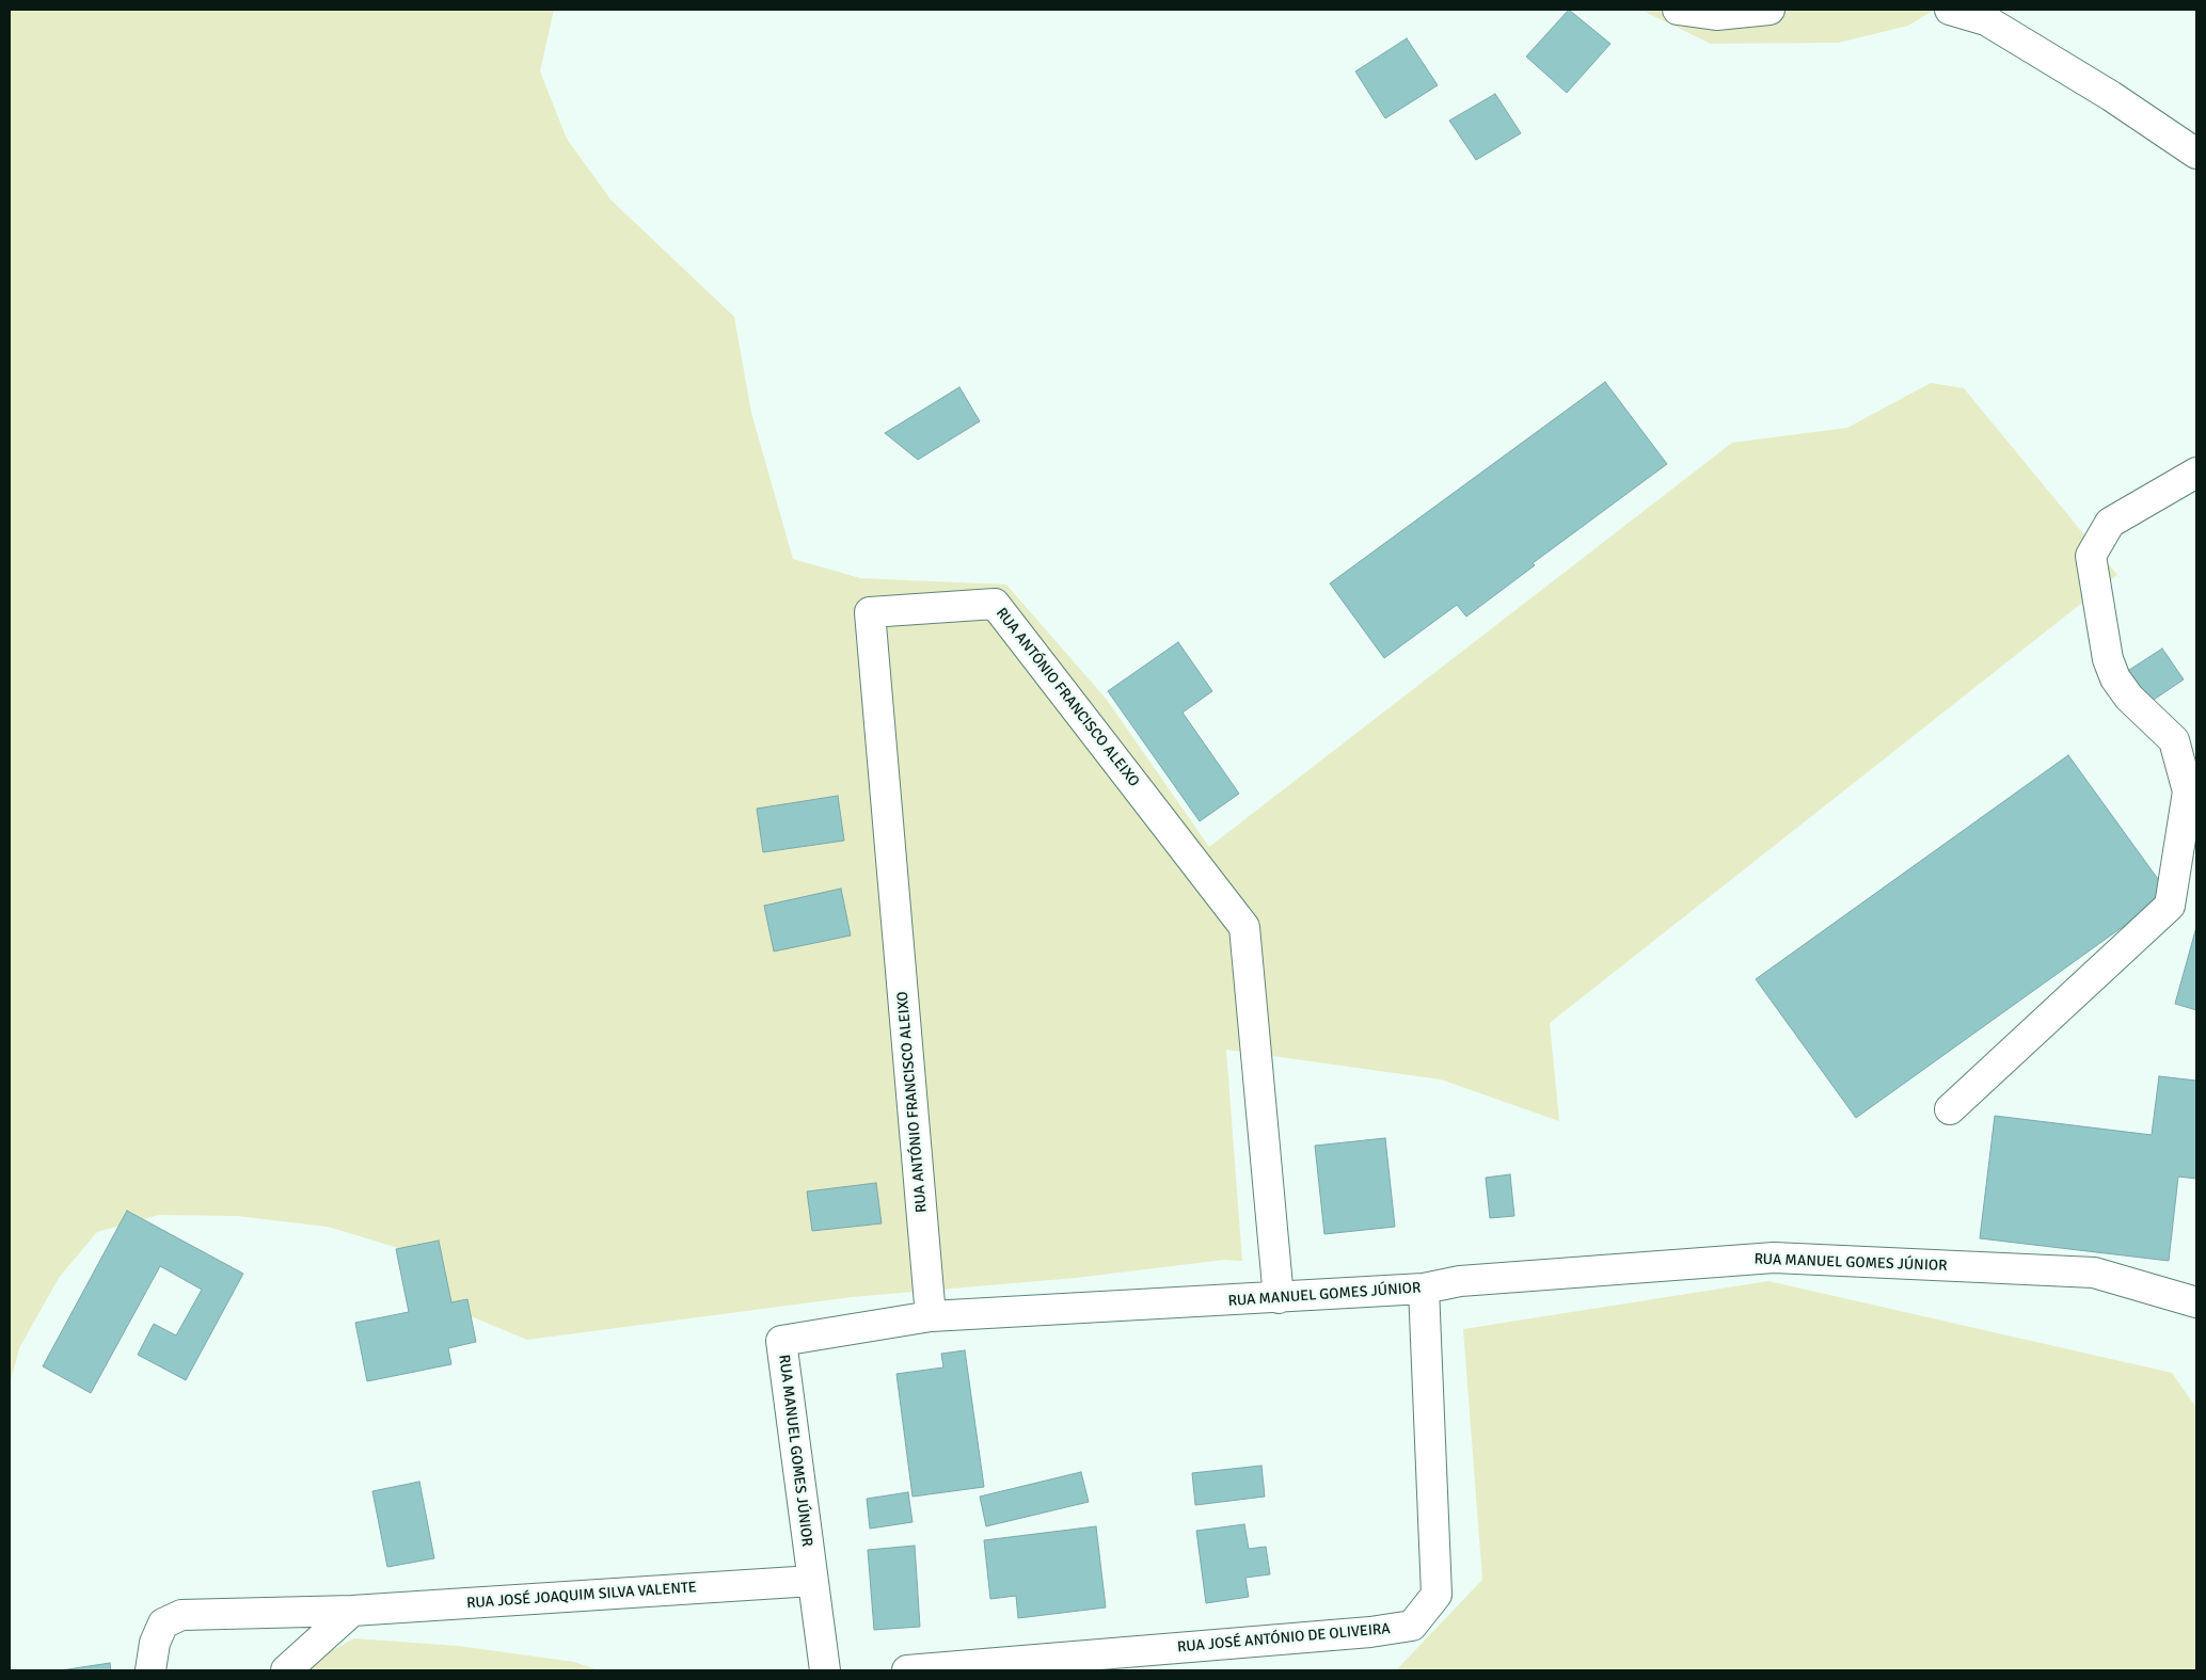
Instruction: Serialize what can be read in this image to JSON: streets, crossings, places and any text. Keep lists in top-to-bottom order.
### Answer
{
  "streets": {
    "street": [
      "RUA ANTÓNIO FRANCISCO ALEIXO",
      "RUA MANUEL GOMES JÚNIOR",
      "RUA JOSÉ JOAQUIM SILVA VALENTE",
      "RUA JOSÉ ANTÓNIO DE OLIVEIRA"
    ]
  },
  "crossings": [
    ["RUA ANTÓNIO FRANCISCO ALEIXO", "RUA MANUEL GOMES JÚNIOR"],
    ["RUA MANUEL GOMES JÚNIOR", "RUA JOSÉ JOAQUIM SILVA VALENTE"],
    ["RUA MANUEL GOMES JÚNIOR", "RUA JOSÉ ANTÓNIO DE OLIVEIRA"]
  ]
}
